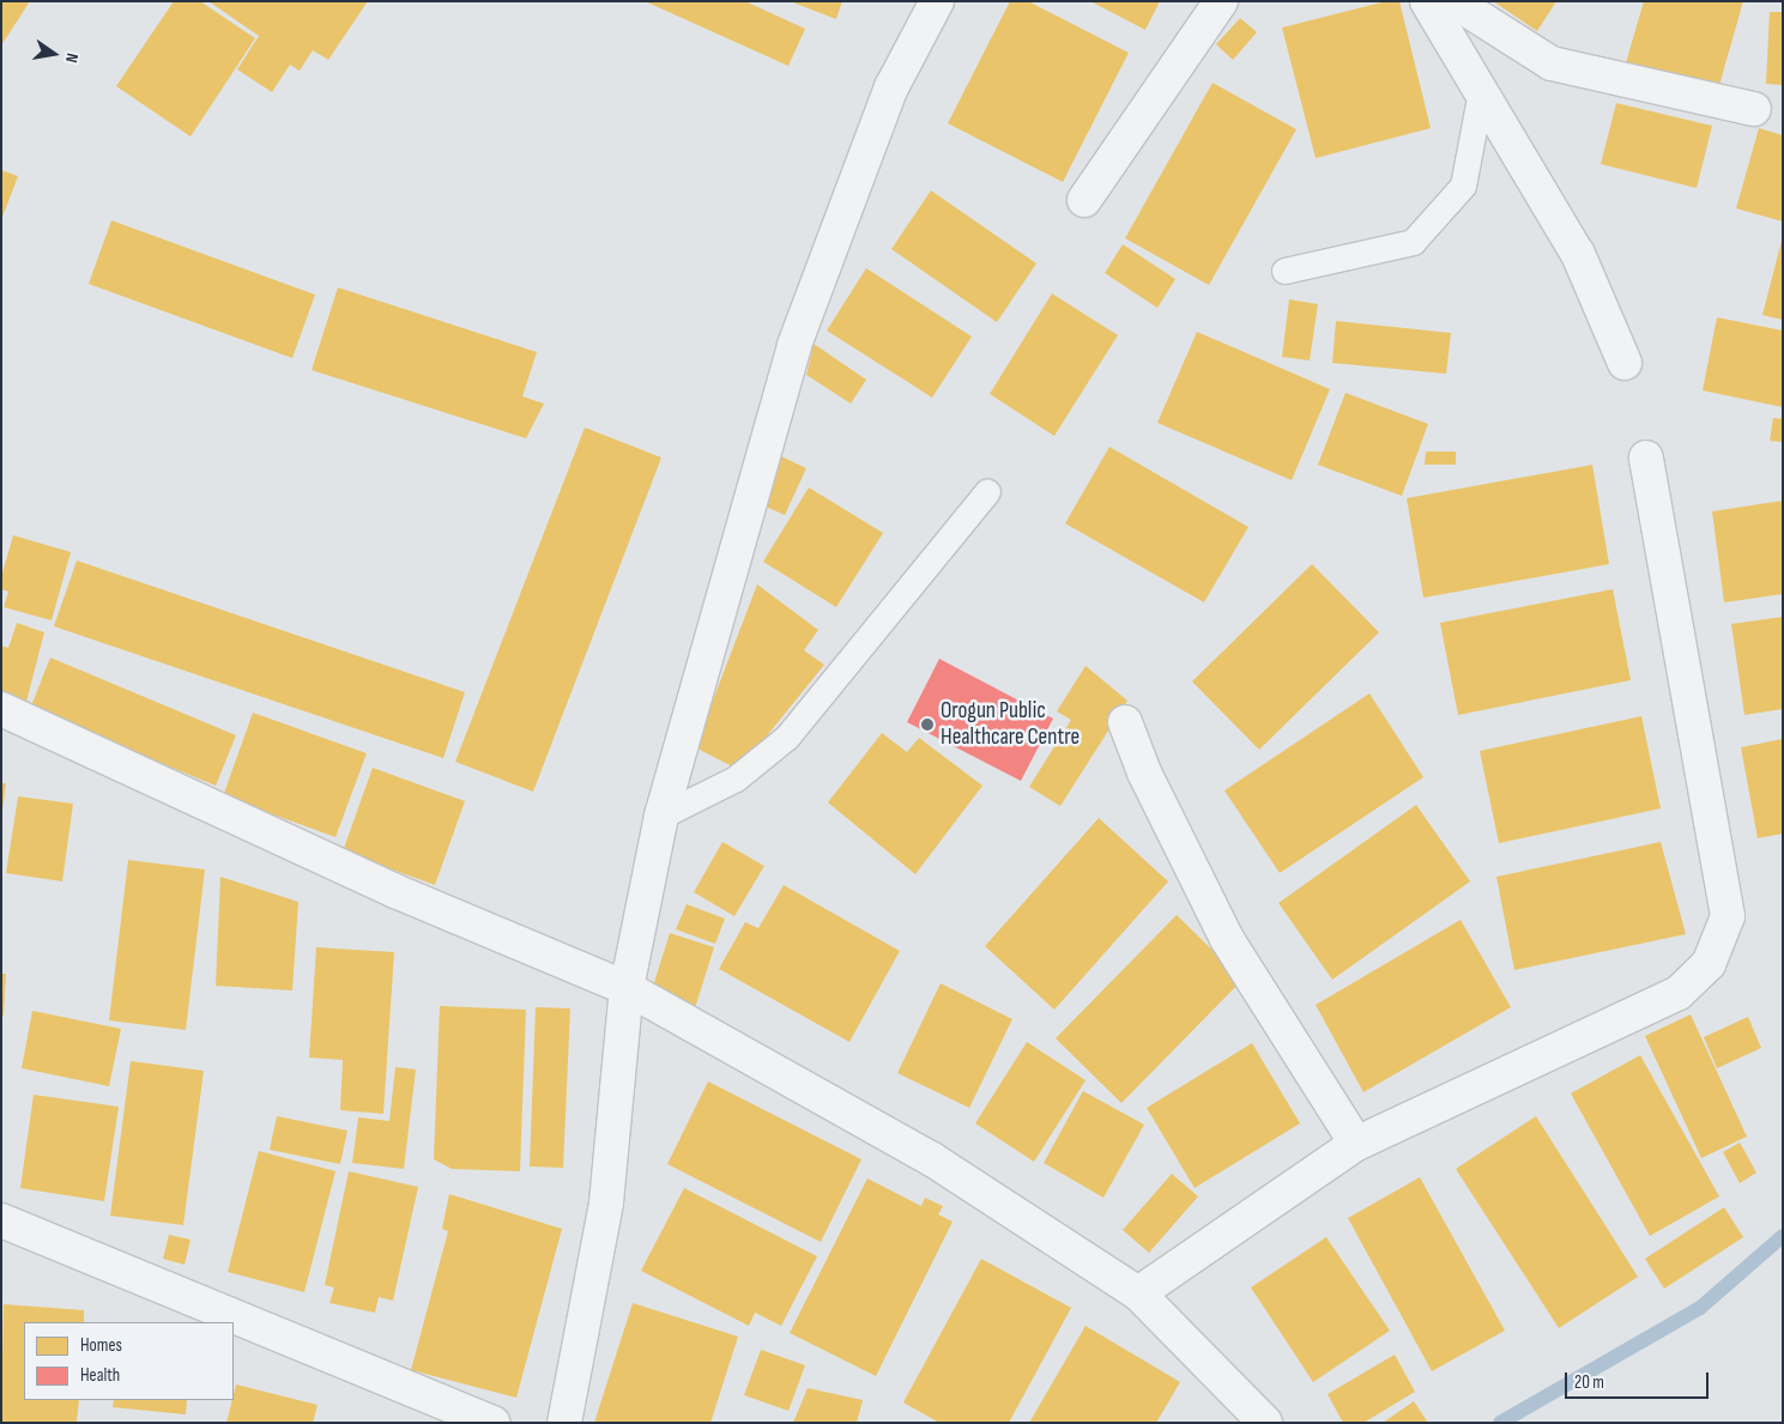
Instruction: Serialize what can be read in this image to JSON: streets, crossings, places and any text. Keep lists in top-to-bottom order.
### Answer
{
  "places": ["Orogun Public Healthcare Centre"],
  "legend": ["Homes", "Health"],
  "scale_bar": "20 m",
  "north": "right"
}
